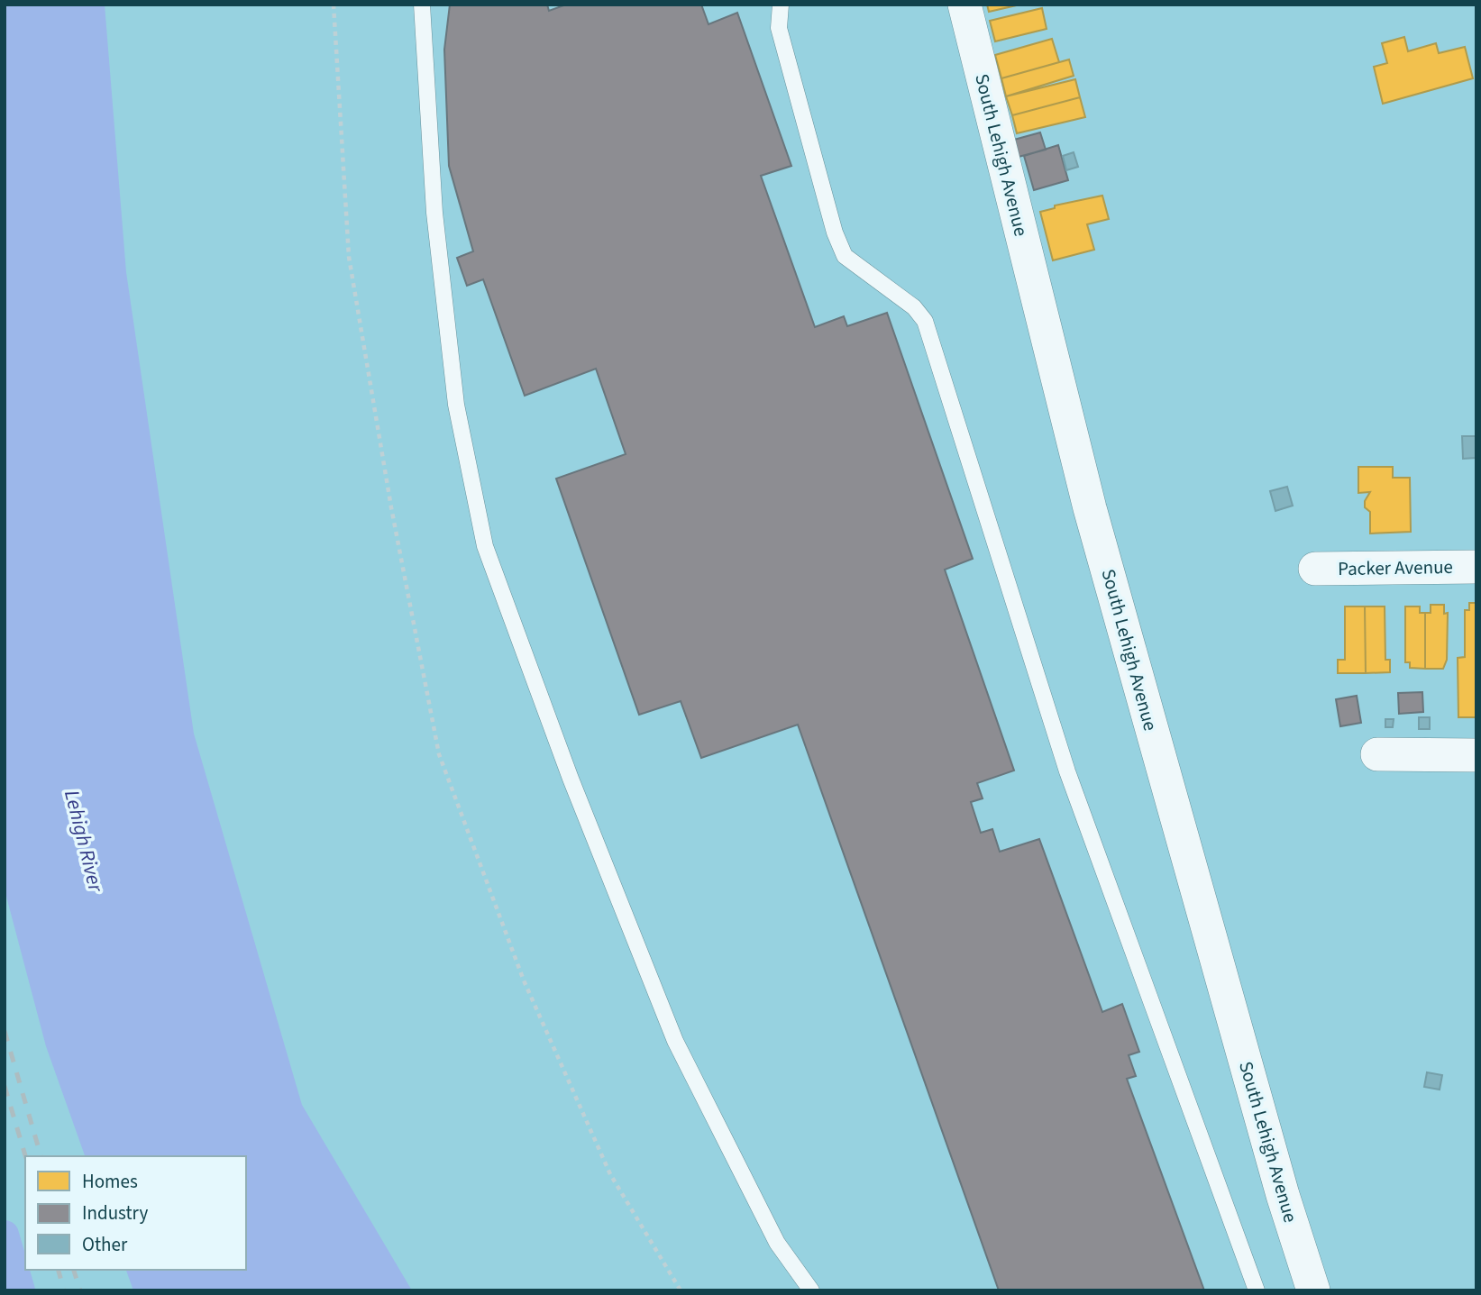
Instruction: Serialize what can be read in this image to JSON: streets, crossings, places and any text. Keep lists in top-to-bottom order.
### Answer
{
  "streets": {
    "street": ["South Lehigh Avenue", "Packer Avenue"]
  },
  "water": ["Lehigh River"],
  "legend": ["Homes", "Industry", "Other"]
}
